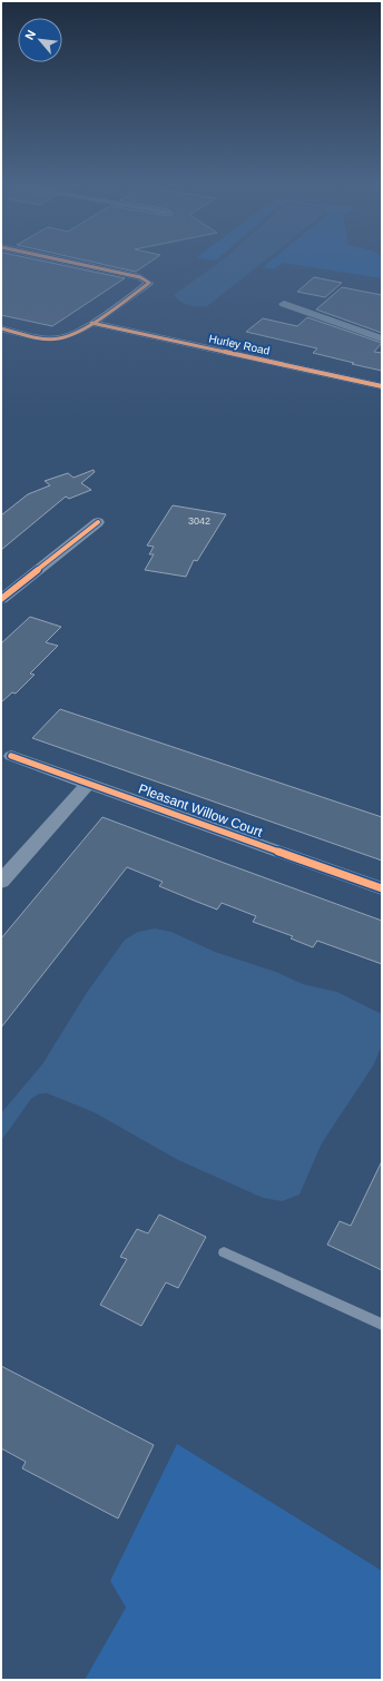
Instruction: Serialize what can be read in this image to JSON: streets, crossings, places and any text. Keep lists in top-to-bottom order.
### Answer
{
  "streets": {
    "street": ["Hurley Road", "Pleasant Willow Court"]
  },
  "house_numbers": ["3042"],
  "north": "top left"
}
